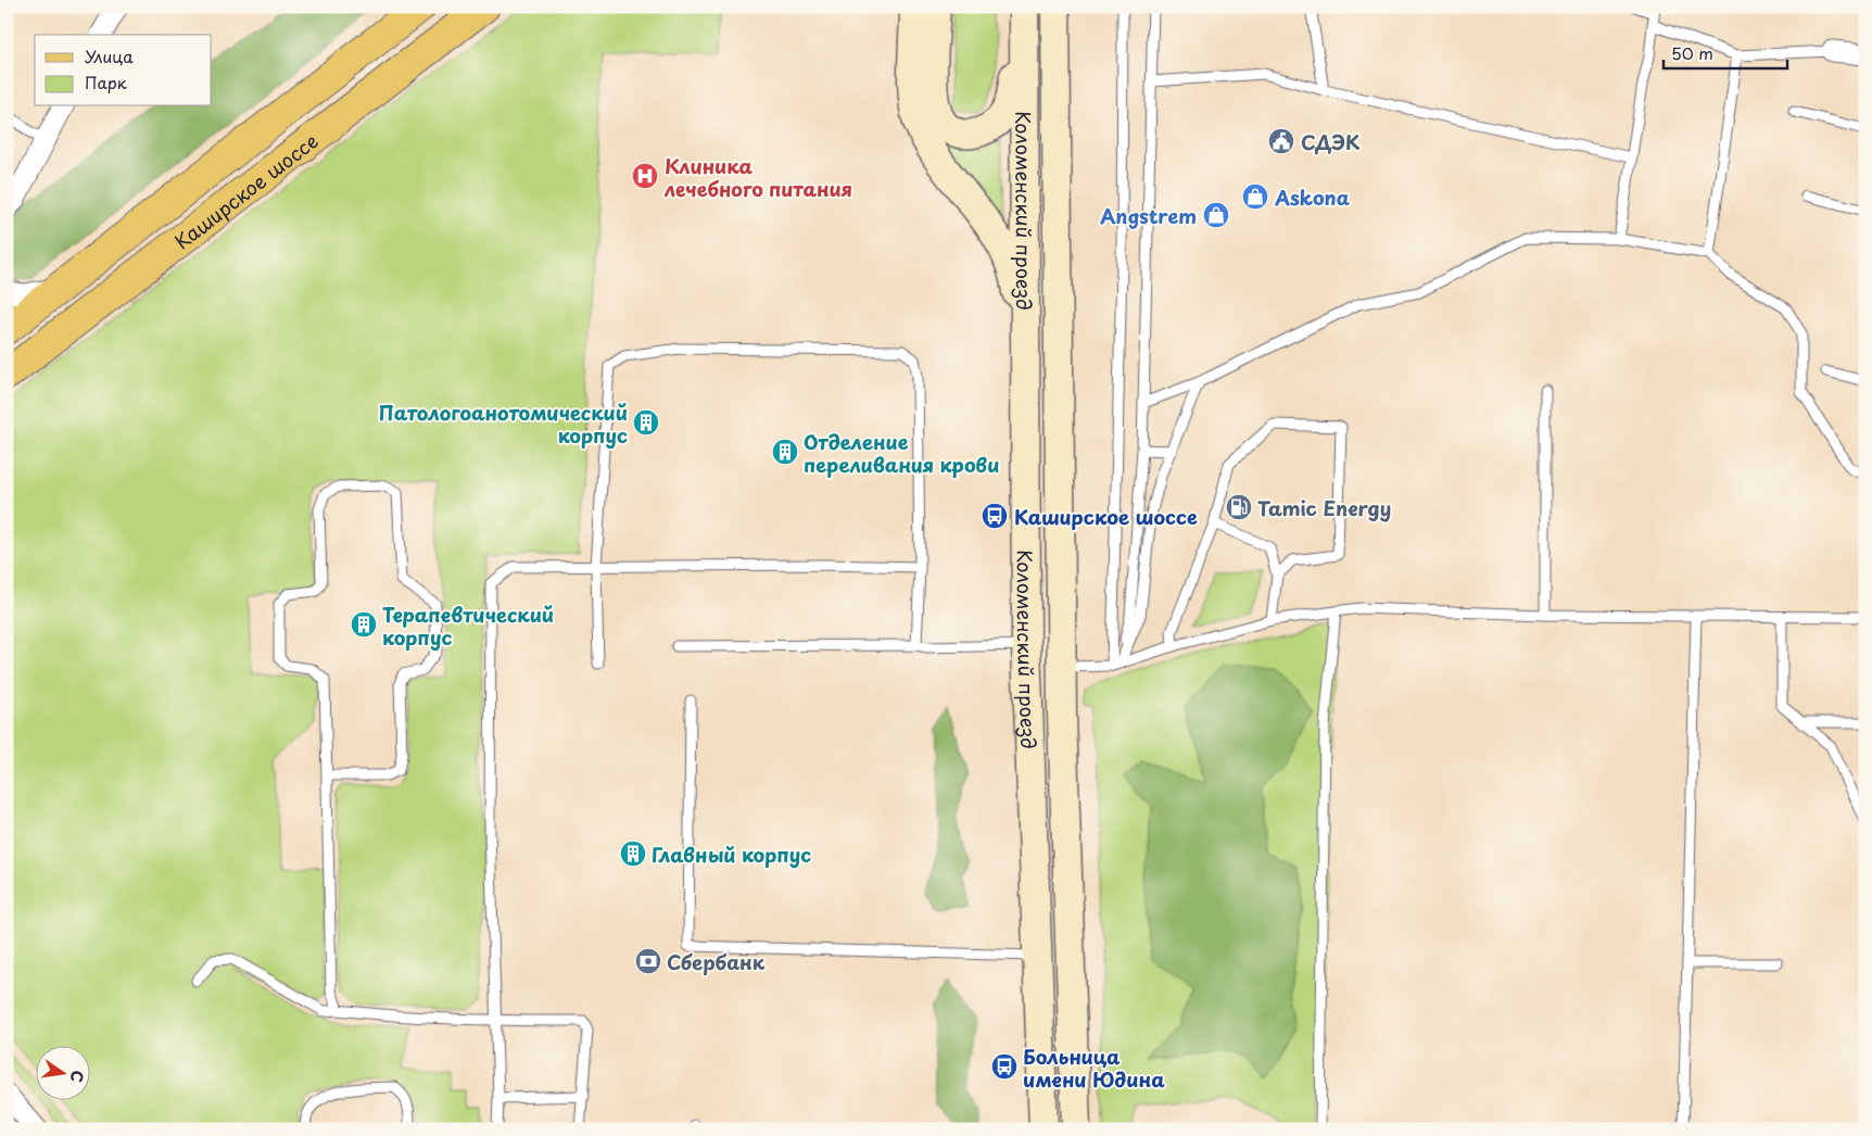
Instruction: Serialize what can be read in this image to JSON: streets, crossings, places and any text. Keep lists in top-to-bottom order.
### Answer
{
  "streets": {
    "main road": ["Каширское шоссе", "Коломенский проезд"]
  },
  "places": {
    "public building": ["СДЭК"],
    "hospital": ["Клиника лечебного питания"],
    "shop": ["Askona", "Angstrem"],
    "building": [
      "Патологоанотомический корпус",
      "Отделение переливания крови",
      "Терапевтический корпус",
      "Главный корпус"
    ],
    "fuel station": ["Tamic Energy"],
    "bus stop": ["Каширское шоссе", "Больница имени Юдина"],
    "bank": ["Сбербанк"]
  },
  "legend": ["Улица", "Парк"],
  "scale_bar": "50 m",
  "north": "right"
}
